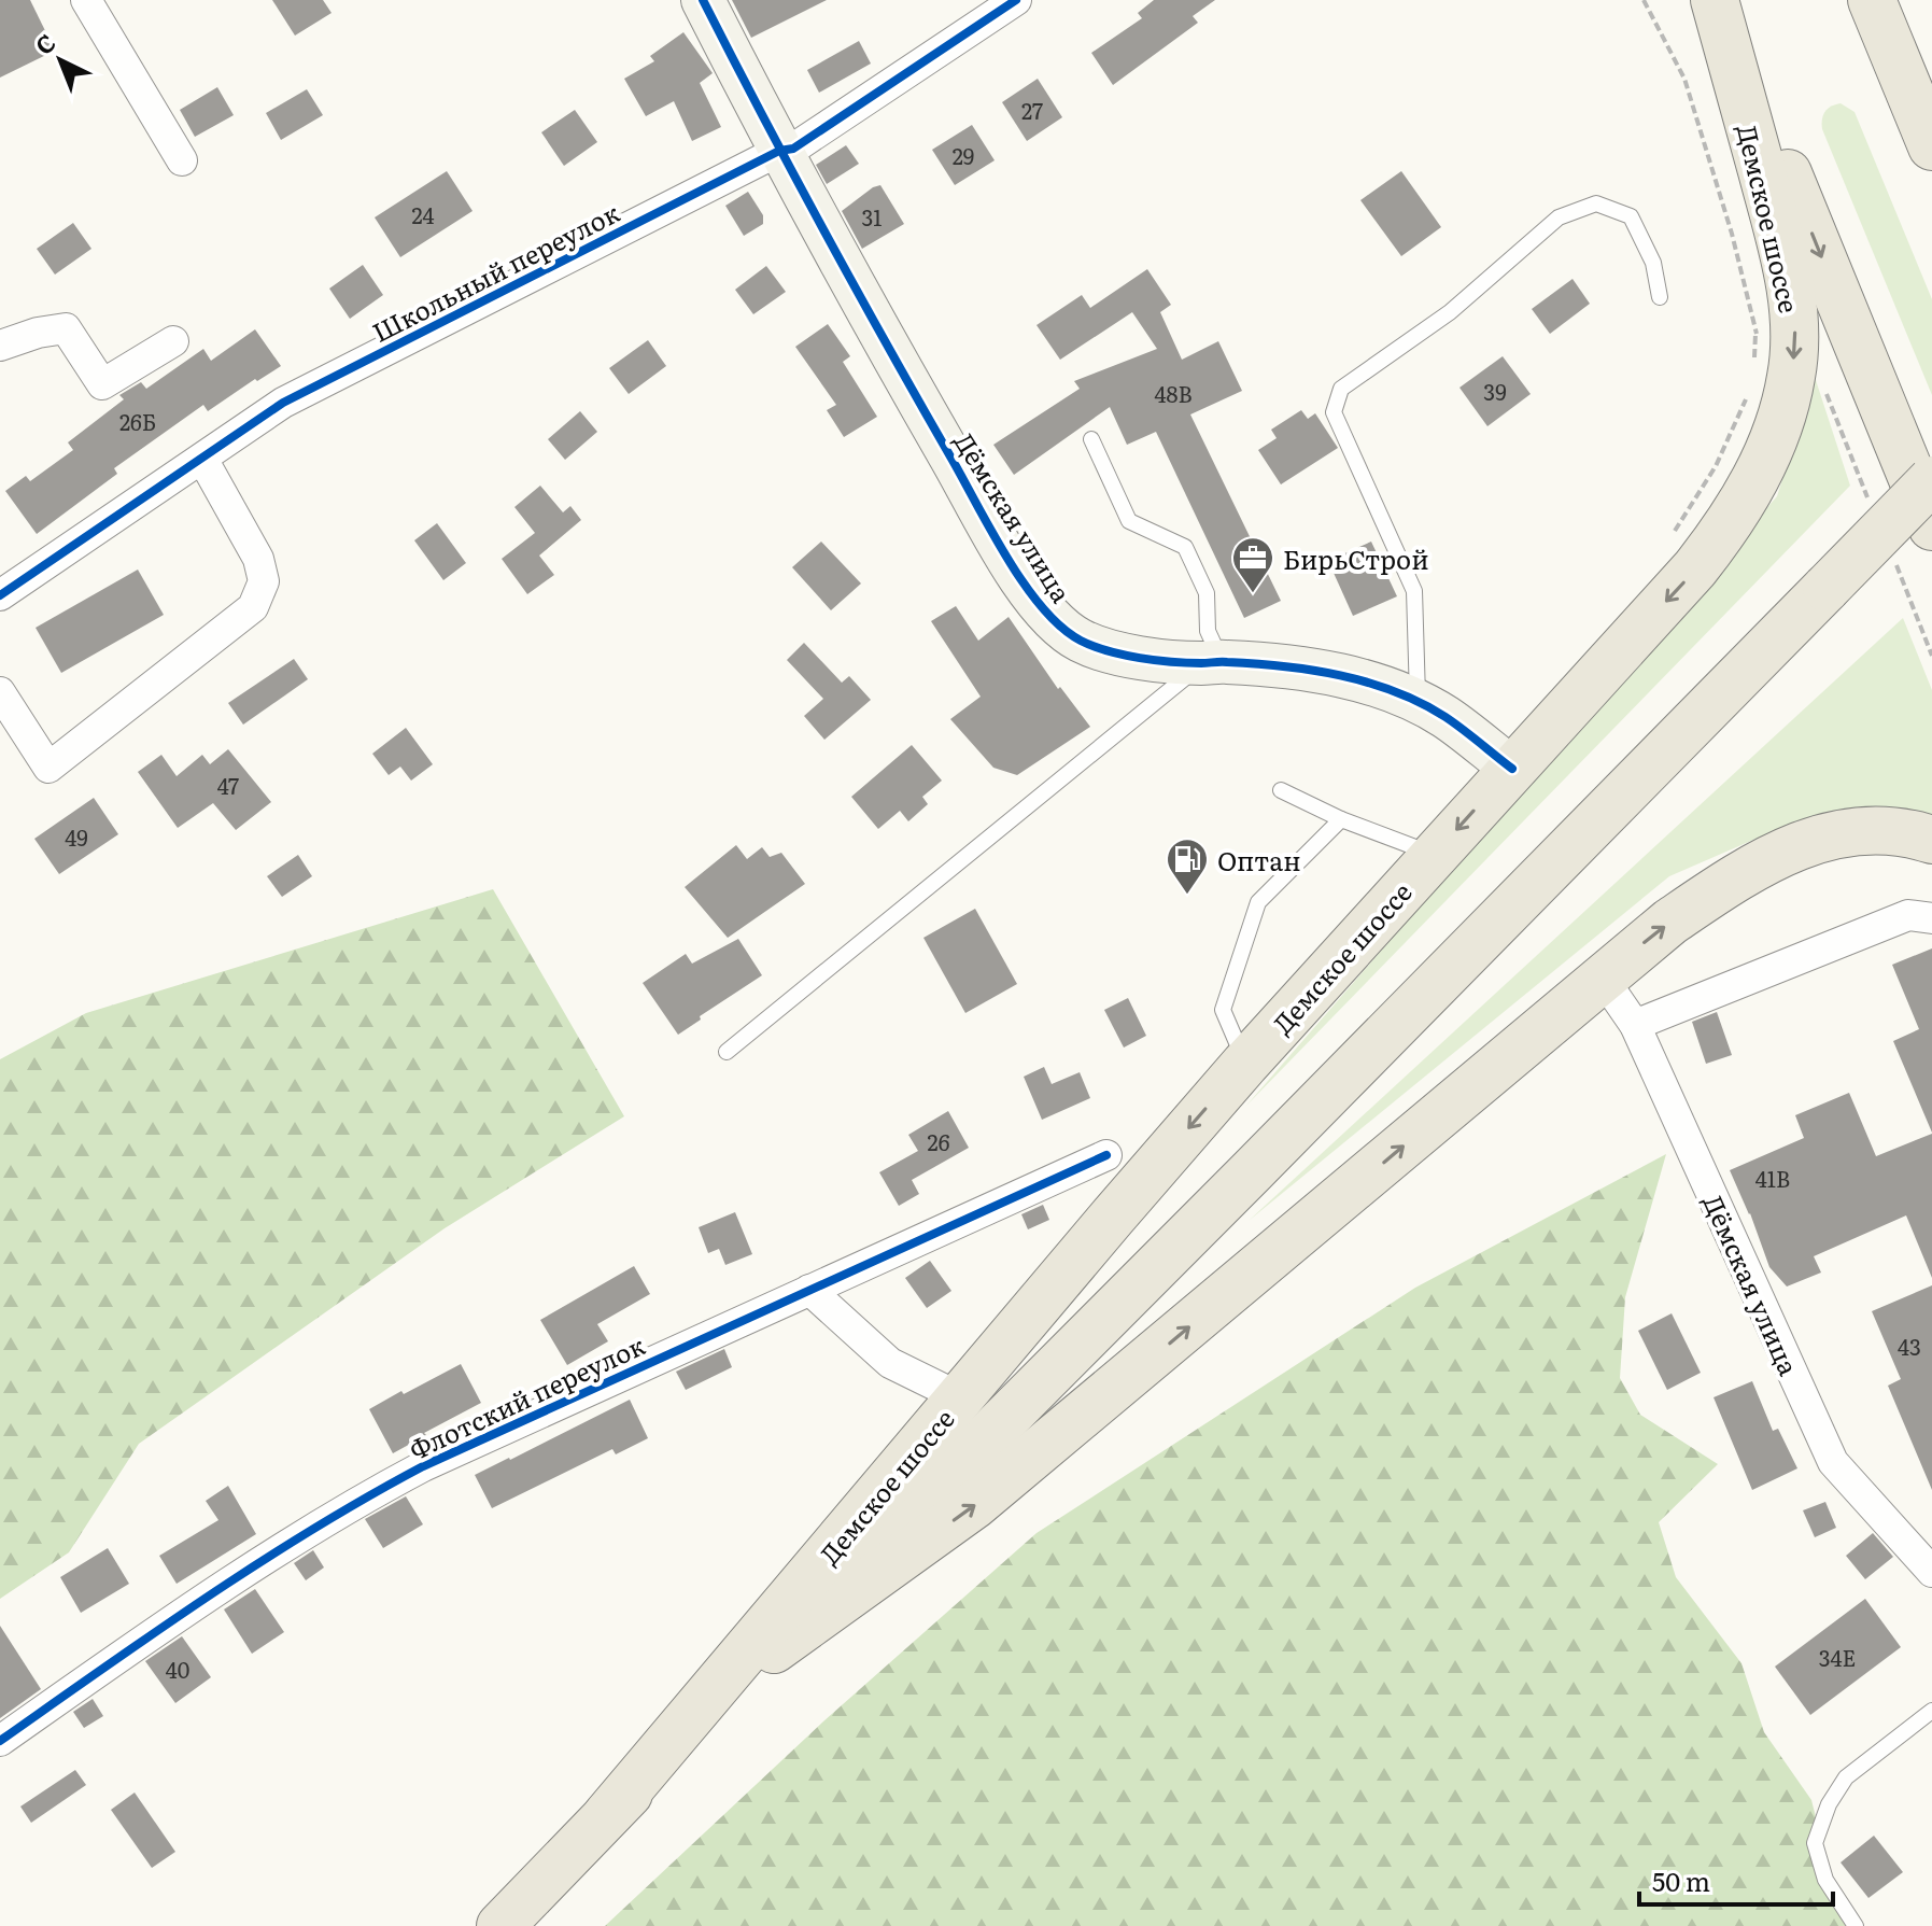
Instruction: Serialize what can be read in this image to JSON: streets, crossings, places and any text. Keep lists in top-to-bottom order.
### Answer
{
  "streets": {
    "main road": ["Демское шоссе"],
    "street": ["Школьный переулок", "Дёмская улица", "Флотский переулок"]
  },
  "crossings": [
    ["Демское шоссе", "Дёмская улица"],
    ["Школьный переулок", "Дёмская улица"]
  ],
  "places": {
    "office": ["БирьСтрой"],
    "fuel station": ["Оптан"]
  },
  "house_numbers": [
    "27",
    "29",
    "24",
    "31",
    "39",
    "48В",
    "26Б",
    "47",
    "49",
    "26",
    "41В",
    "43",
    "34Е",
    "40"
  ],
  "scale_bar": "50 m",
  "north": "top left"
}
